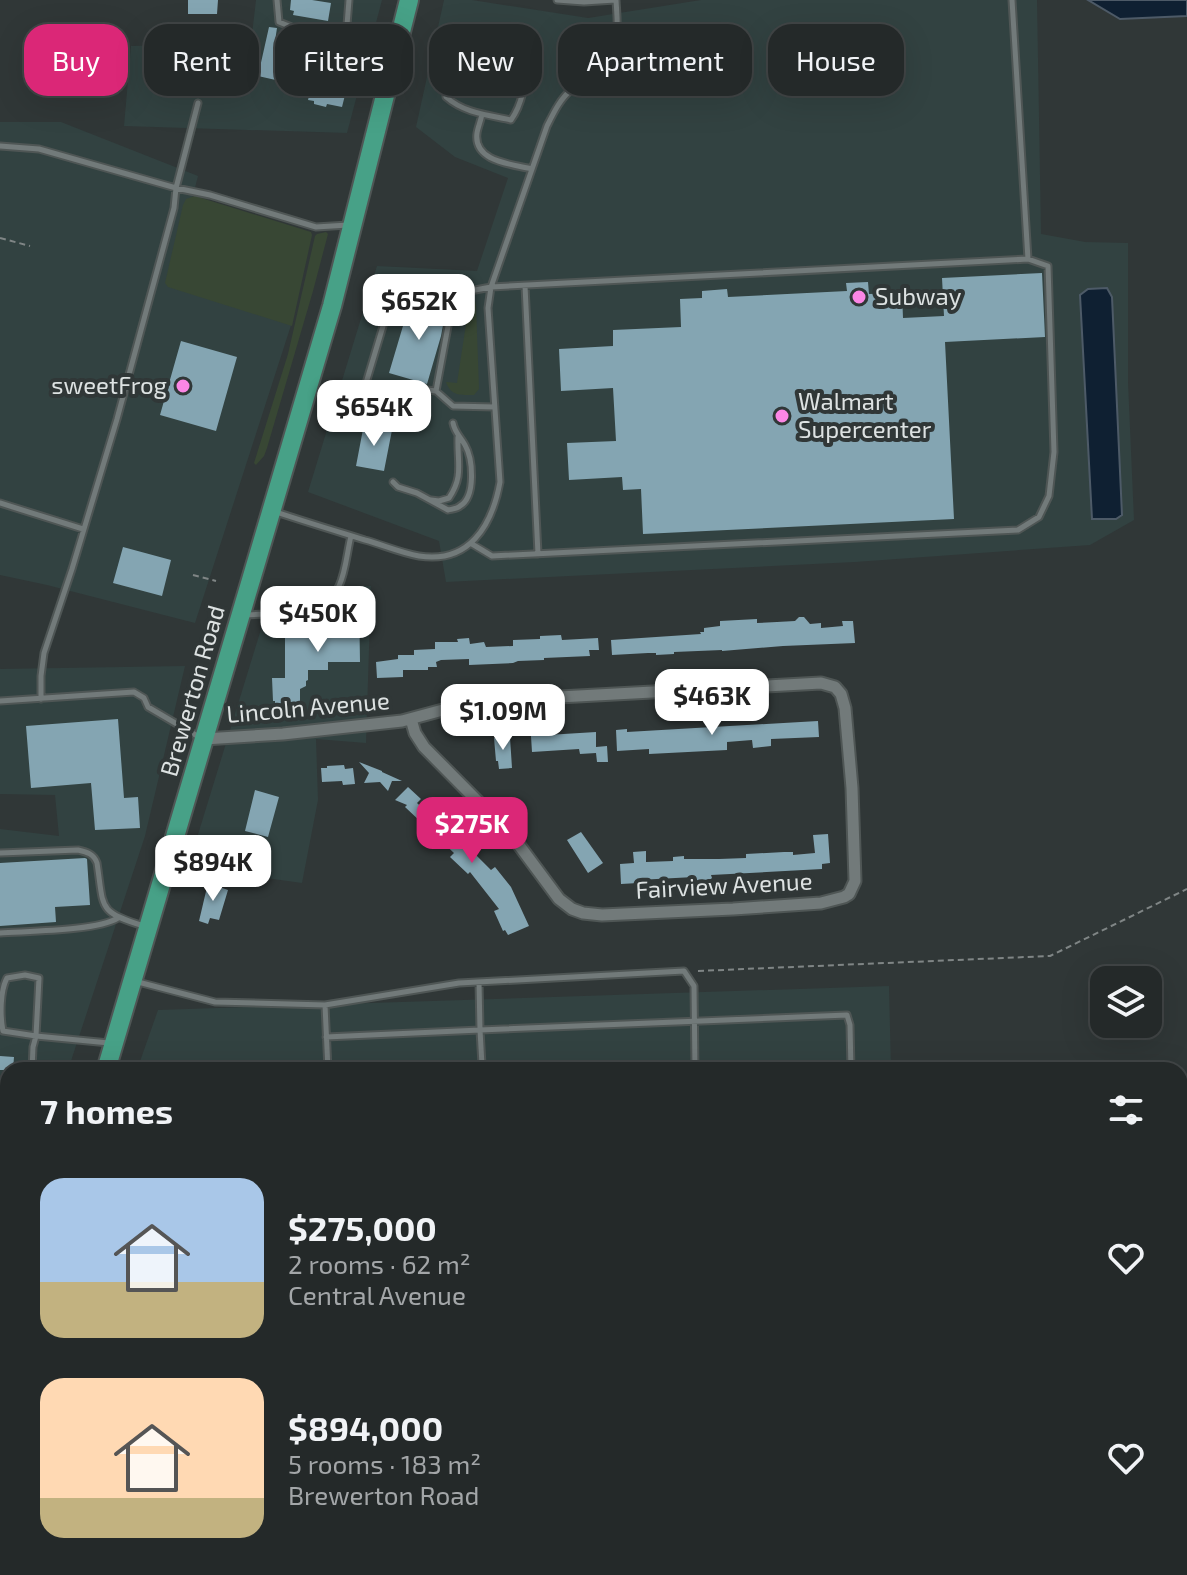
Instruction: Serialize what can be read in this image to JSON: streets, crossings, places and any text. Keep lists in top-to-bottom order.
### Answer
{
  "streets": {
    "main road": ["Brewerton Road"],
    "street": ["Lincoln Avenue", "Fairview Avenue"]
  },
  "crossings": [
    ["Brewerton Road", "Lincoln Avenue"],
    ["Lincoln Avenue", "Fairview Avenue"]
  ],
  "places": ["Subway", "sweetFrog", "Walmart Supercenter"],
  "page": {
    "chip": [
      "Buy",
      "Rent",
      "Filters",
      "New",
      "Apartment",
      "House"
    ],
    "price": [
      "$652K",
      "$654K",
      "$450K",
      "$463K",
      "$1.09M",
      "$275K",
      "$894K"
    ],
    "heading": "7 homes",
    "list": [
      {
        "name": "$275,000",
        "note": "2 rooms · 62 m² · Central Avenue"
      },
      {
        "name": "$894,000",
        "note": "5 rooms · 183 m² · Brewerton Road"
      }
    ]
  }
}
